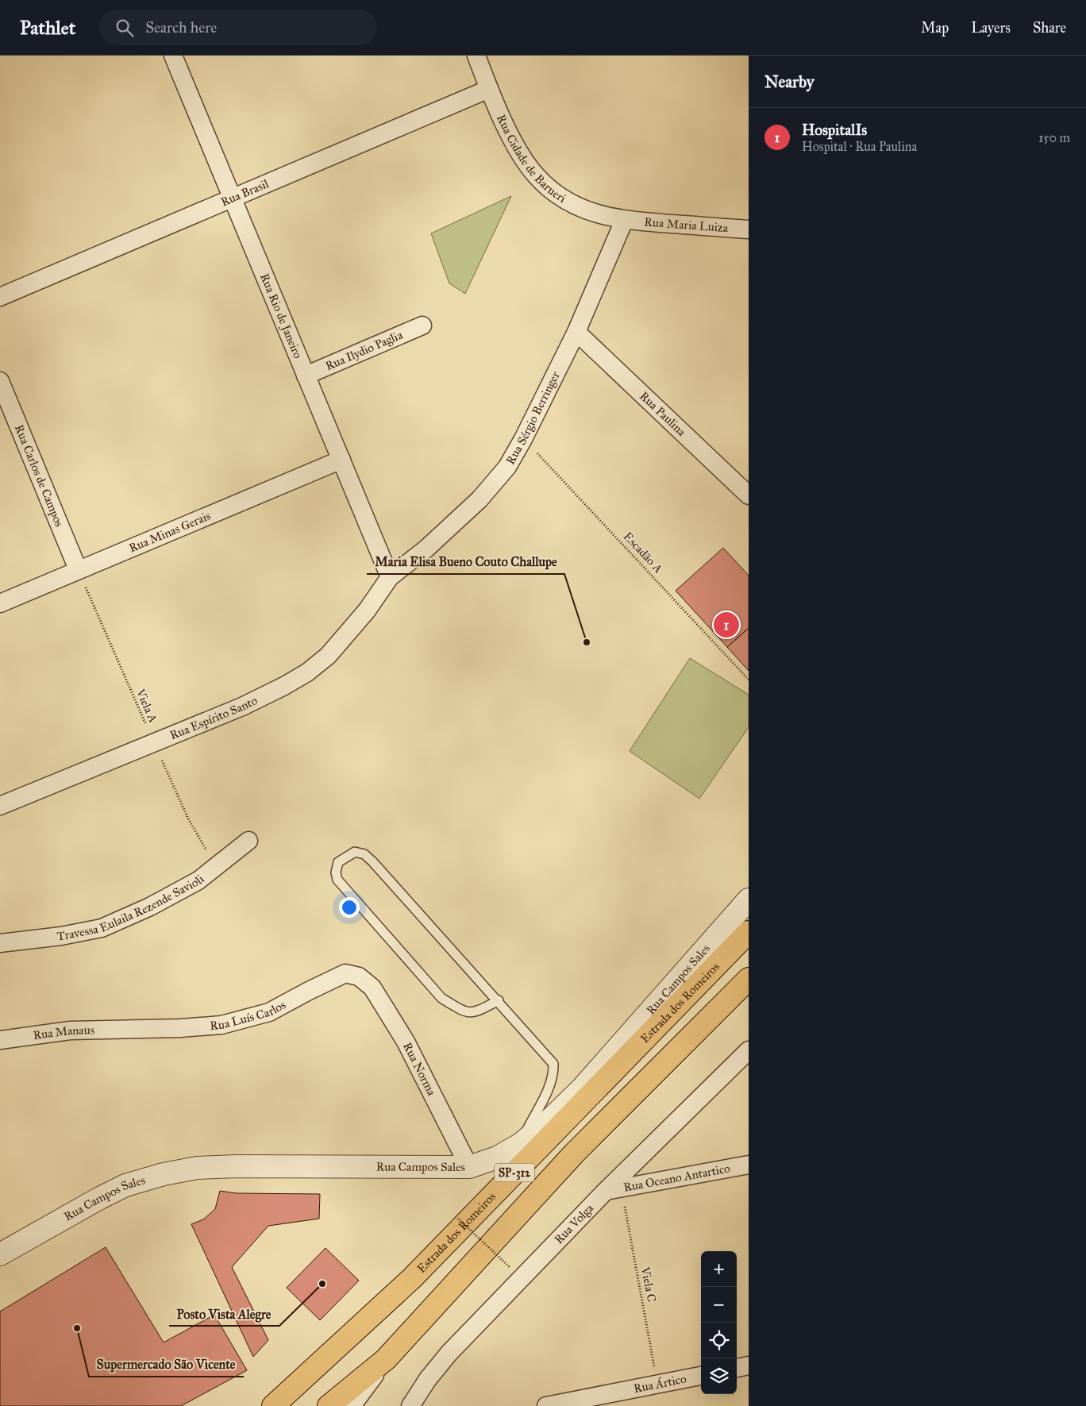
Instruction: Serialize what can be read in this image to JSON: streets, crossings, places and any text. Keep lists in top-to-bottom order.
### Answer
{
  "streets": {
    "main road": ["Estrada dos Romeiros", "SP-312"],
    "street": [
      "Rua Cidade de Barueri",
      "Rua Brasil",
      "Rua Maria Luiza",
      "Rua Rio de Janeiro",
      "Rua Ilydio Paglia",
      "Rua Paulina",
      "Rua Sérgio Berringer",
      "Rua Carlos de Campos",
      "Rua Minas Gerais",
      "Rua Espírito Santo",
      "Travessa Eulaila Rezende Savioli",
      "Rua Campos Sales",
      "Rua Luís Carlos",
      "Rua Manaus",
      "Rua Norma",
      "Rua Oceano Antartico",
      "Rua Volga",
      "Rua Ártico"
    ],
    "path": ["Escadão A", "Viela A", "Viela C"]
  },
  "crossings": [
    ["Rua Cidade de Barueri", "Rua Brasil"],
    ["Rua Cidade de Barueri", "Rua Maria Luiza"],
    ["Rua Cidade de Barueri", "Rua Sérgio Berringer"],
    ["Rua Brasil", "Rua Rio de Janeiro"],
    ["Rua Maria Luiza", "Rua Sérgio Berringer"],
    ["Rua Rio de Janeiro", "Rua Ilydio Paglia"],
    ["Rua Rio de Janeiro", "Rua Sérgio Berringer"],
    ["Rua Rio de Janeiro", "Rua Minas Gerais"],
    ["Rua Rio de Janeiro", "Rua Espírito Santo"],
    ["Rua Paulina", "Rua Sérgio Berringer"],
    ["Rua Sérgio Berringer", "Escadão A"],
    ["Rua Sérgio Berringer", "Rua Espírito Santo"],
    ["Rua Carlos de Campos", "Rua Minas Gerais"],
    ["Rua Carlos de Campos", "Viela A"],
    ["Rua Minas Gerais", "Viela A"],
    ["Viela A", "Rua Espírito Santo"],
    ["Viela A", "Travessa Eulaila Rezende Savioli"],
    ["Rua Campos Sales", "Rua Norma"],
    ["Rua Luís Carlos", "Rua Manaus"],
    ["Rua Luís Carlos", "Rua Norma"],
    ["Rua Oceano Antartico", "Rua Volga"],
    ["Rua Oceano Antartico", "Viela C"],
    ["Rua Volga", "Viela C"],
    ["Viela C", "Rua Ártico"]
  ],
  "places": ["Maria Elisa Bueno Couto Challupe", "Posto Vista Alegre", "Supermercado São Vicente"],
  "page": {
    "header": "Pathlet",
    "search": "Search here",
    "nav": ["Map", "Layers", "Share"],
    "heading": "Nearby",
    "list": [
      {
        "mark": "1",
        "name": "HospitalIs",
        "note": "Hospital · Rua Paulina",
        "value": "150 m"
      }
    ],
    "pins": "1",
    "map_buttons": ["+", "−"]
  }
}
